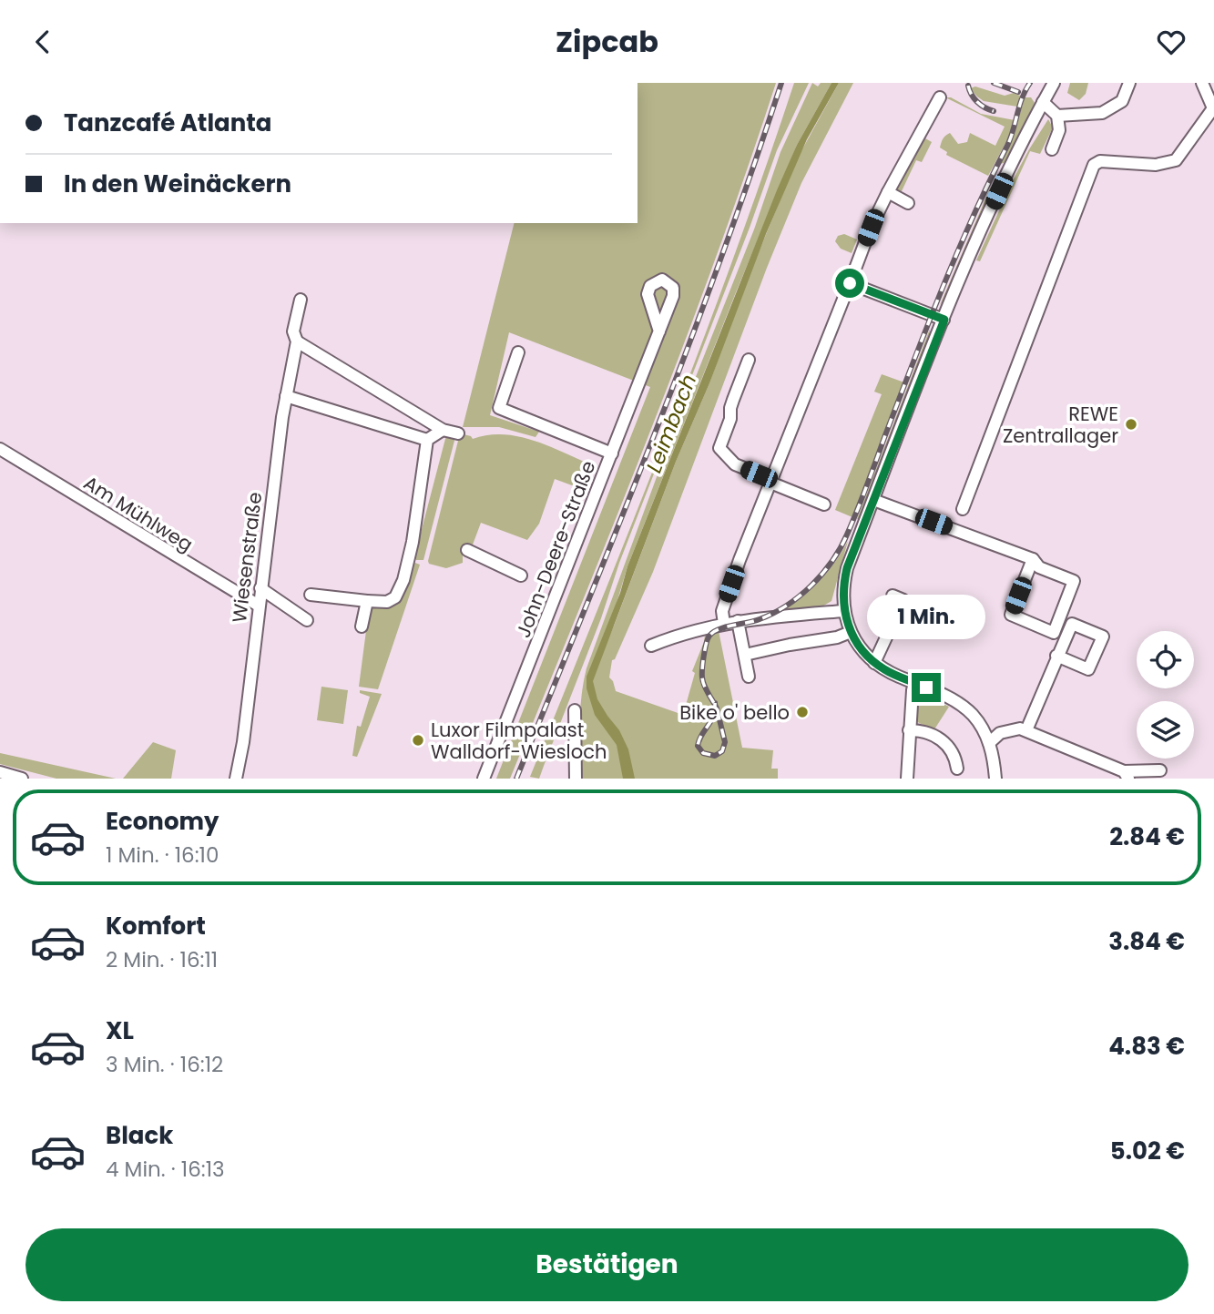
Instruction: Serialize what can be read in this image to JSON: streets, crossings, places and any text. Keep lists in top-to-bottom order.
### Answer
{
  "streets": {
    "street": ["Am Mühlweg", "John-Deere-Straße", "Wiesenstraße"]
  },
  "crossings": [
    ["Am Mühlweg", "Wiesenstraße"]
  ],
  "water": ["Leimbach"],
  "places": ["REWE Zentrallager", "Bike o' bello", "Luxor Filmpalast Walldorf-Wiesloch"],
  "page": {
    "header": "Zipcab",
    "banner": ["Tanzcafé Atlanta", "In den Weinäckern"],
    "bubble": "1 Min.",
    "list": [
      {
        "name": "Economy",
        "note": "1 Min. · 16:10",
        "value": "2.84 €"
      },
      {
        "name": "Komfort",
        "note": "2 Min. · 16:11",
        "value": "3.84 €"
      },
      {
        "name": "XL",
        "note": "3 Min. · 16:12",
        "value": "4.83 €"
      },
      {
        "name": "Black",
        "note": "4 Min. · 16:13",
        "value": "5.02 €"
      }
    ],
    "buttons": "Bestätigen"
  }
}
